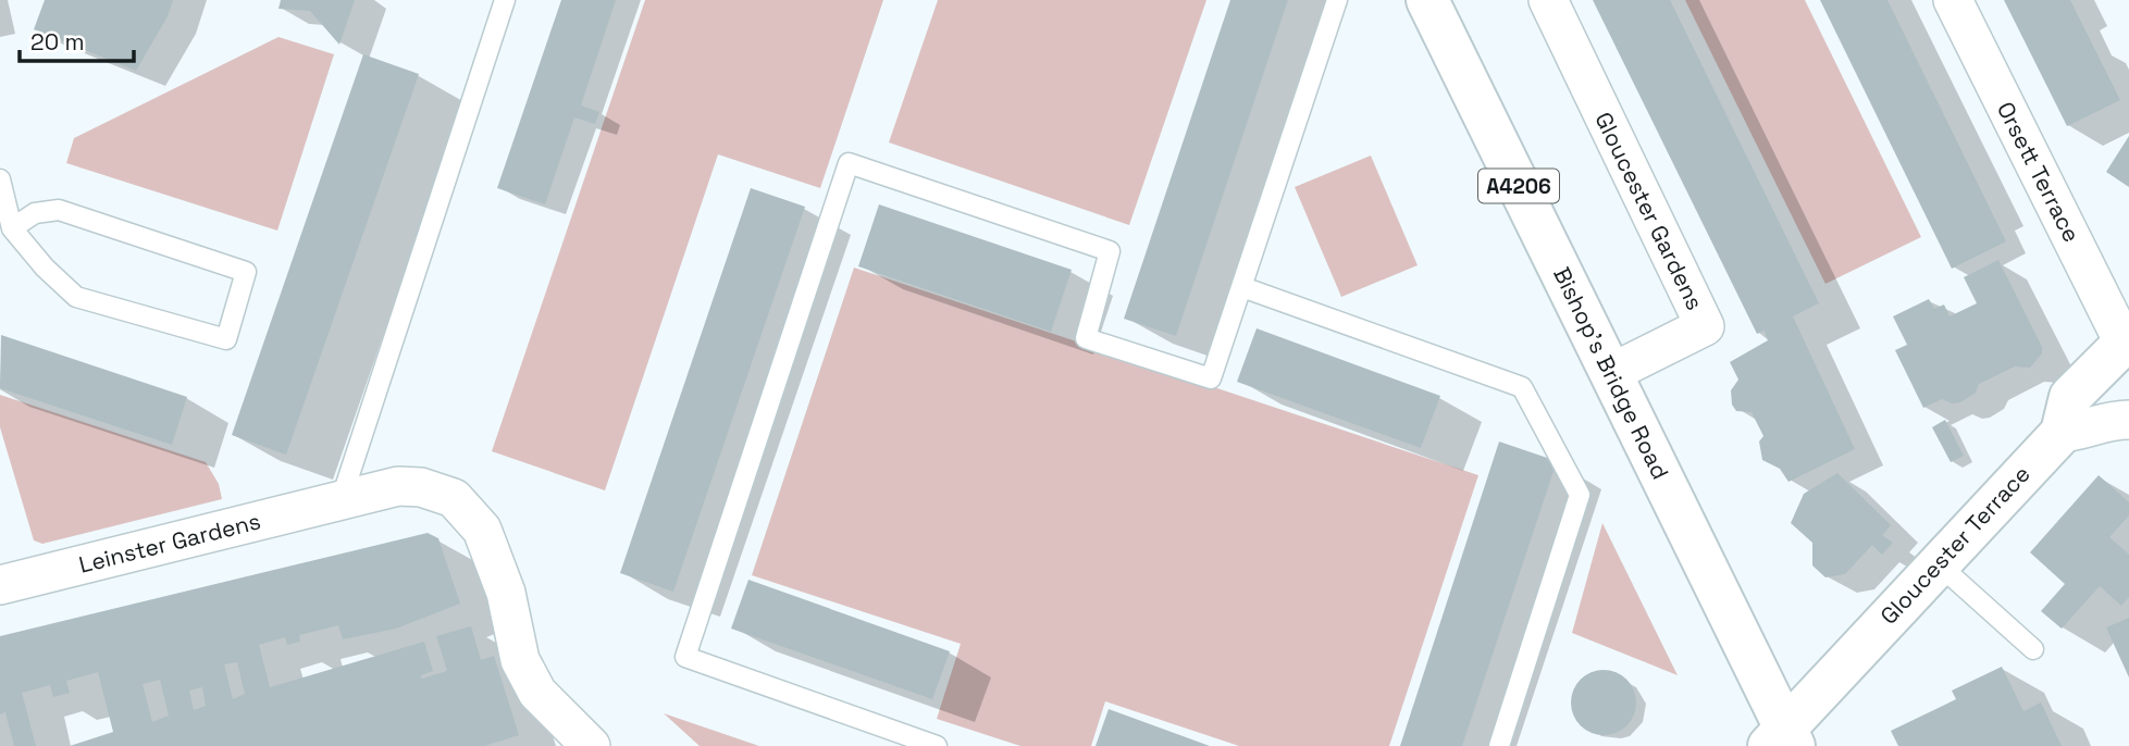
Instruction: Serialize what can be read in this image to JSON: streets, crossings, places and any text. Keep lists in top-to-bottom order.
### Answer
{
  "streets": {
    "main road": ["A4206", "Bishop's Bridge Road", "Gloucester Terrace"],
    "street": ["Orsett Terrace", "Gloucester Gardens", "Leinster Gardens"]
  },
  "crossings": [
    ["Orsett Terrace", "Gloucester Terrace"],
    ["Gloucester Gardens", "Bishop's Bridge Road"],
    ["Bishop's Bridge Road", "Gloucester Terrace"]
  ],
  "scale_bar": "20 m"
}
